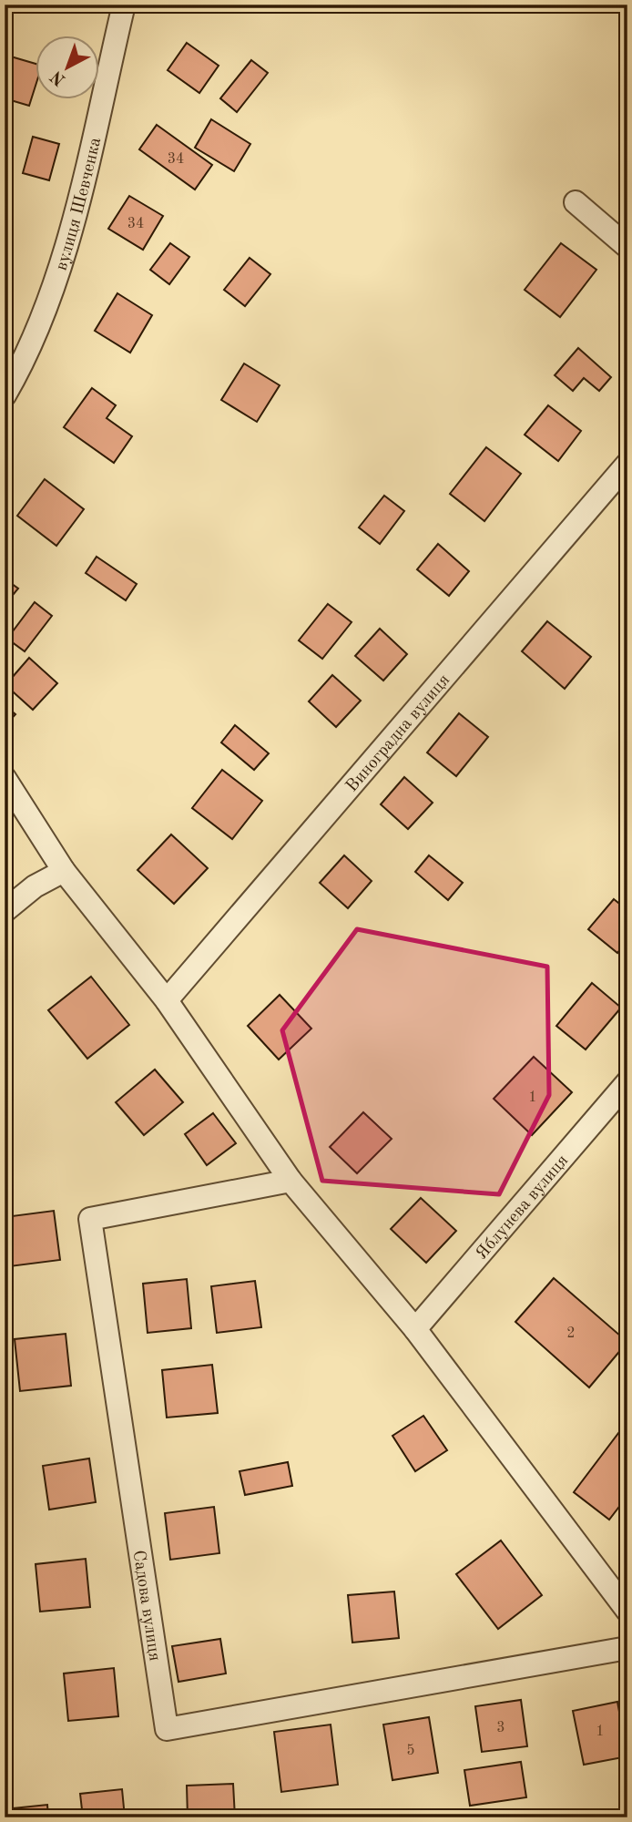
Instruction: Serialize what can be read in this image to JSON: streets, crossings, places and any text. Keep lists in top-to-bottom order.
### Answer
{
  "streets": {
    "street": [
      "вулиця Шевченка",
      "Виноградна вулиця",
      "Яблунева вулиця",
      "Садова вулиця"
    ]
  },
  "house_numbers": [
    "34",
    "34",
    "1",
    "2",
    "3",
    "1",
    "5"
  ],
  "north": "bottom left"
}
